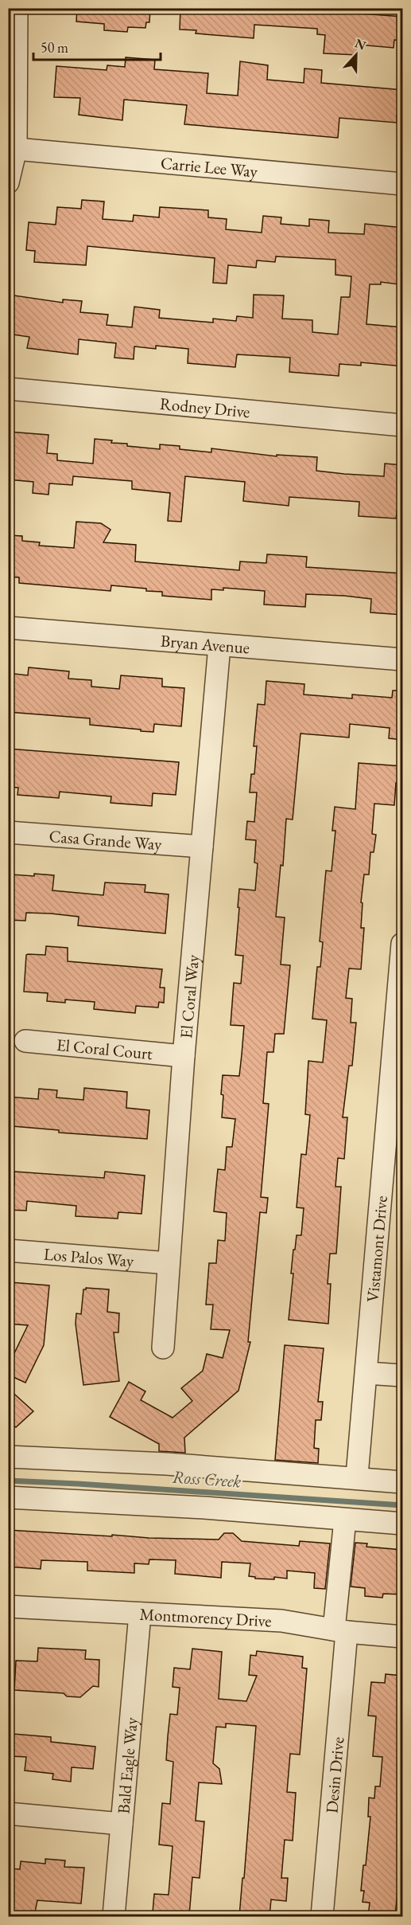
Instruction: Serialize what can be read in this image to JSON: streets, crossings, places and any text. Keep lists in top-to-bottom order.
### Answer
{
  "streets": {
    "street": [
      "Carrie Lee Way",
      "Rodney Drive",
      "Bryan Avenue",
      "Casa Grande Way",
      "El Coral Way",
      "El Coral Court",
      "Vistamont Drive",
      "Los Palos Way",
      "Montmorency Drive",
      "Bald Eagle Way",
      "Desin Drive"
    ]
  },
  "crossings": [
    ["Bryan Avenue", "El Coral Way"],
    ["Casa Grande Way", "El Coral Way"],
    ["El Coral Way", "El Coral Court"],
    ["El Coral Way", "Los Palos Way"],
    ["Montmorency Drive", "Bald Eagle Way"],
    ["Montmorency Drive", "Desin Drive"]
  ],
  "water": ["Ross Creek"],
  "scale_bar": "50 m",
  "north": "top"
}
